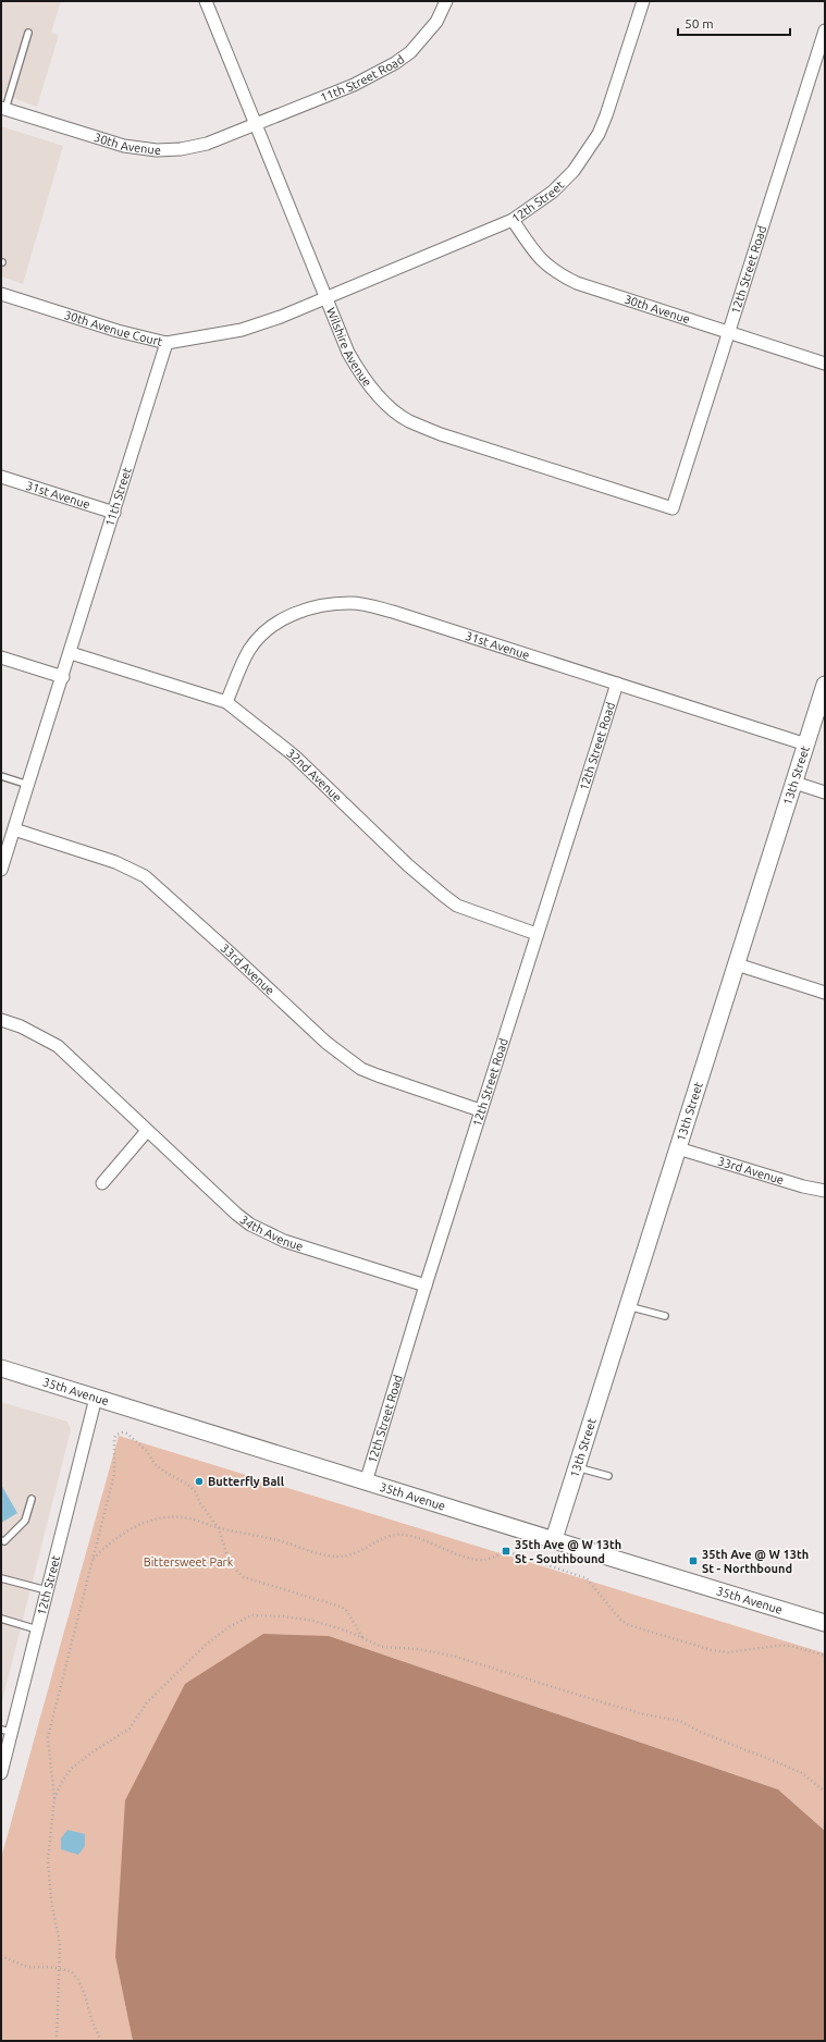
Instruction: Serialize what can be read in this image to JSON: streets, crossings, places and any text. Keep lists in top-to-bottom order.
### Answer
{
  "streets": {
    "street": [
      "11th Street Road",
      "30th Avenue",
      "12th Street",
      "12th Street Road",
      "30th Avenue Court",
      "Wilshire Avenue",
      "31st Avenue",
      "11th Street",
      "32nd Avenue",
      "13th Street",
      "33rd Avenue",
      "34th Avenue",
      "35th Avenue"
    ]
  },
  "crossings": [
    ["11th Street Road", "30th Avenue"],
    ["11th Street Road", "Wilshire Avenue"],
    ["30th Avenue", "12th Street"],
    ["30th Avenue", "12th Street Road"],
    ["30th Avenue", "Wilshire Avenue"],
    ["12th Street", "30th Avenue Court"],
    ["12th Street", "Wilshire Avenue"],
    ["12th Street", "35th Avenue"],
    ["12th Street Road", "Wilshire Avenue"],
    ["12th Street Road", "31st Avenue"],
    ["12th Street Road", "32nd Avenue"],
    ["12th Street Road", "33rd Avenue"],
    ["12th Street Road", "34th Avenue"],
    ["12th Street Road", "35th Avenue"],
    ["30th Avenue Court", "Wilshire Avenue"],
    ["30th Avenue Court", "11th Street"],
    ["31st Avenue", "11th Street"],
    ["31st Avenue", "32nd Avenue"],
    ["31st Avenue", "13th Street"],
    ["11th Street", "32nd Avenue"],
    ["13th Street", "33rd Avenue"],
    ["13th Street", "35th Avenue"]
  ],
  "parks": ["Bittersweet Park"],
  "places": {
    "other": ["Butterfly Ball"],
    "transit": ["35th Ave @ W 13th St - Southbound", "35th Ave @ W 13th St - Northbound"]
  },
  "scale_bar": "50 m"
}
